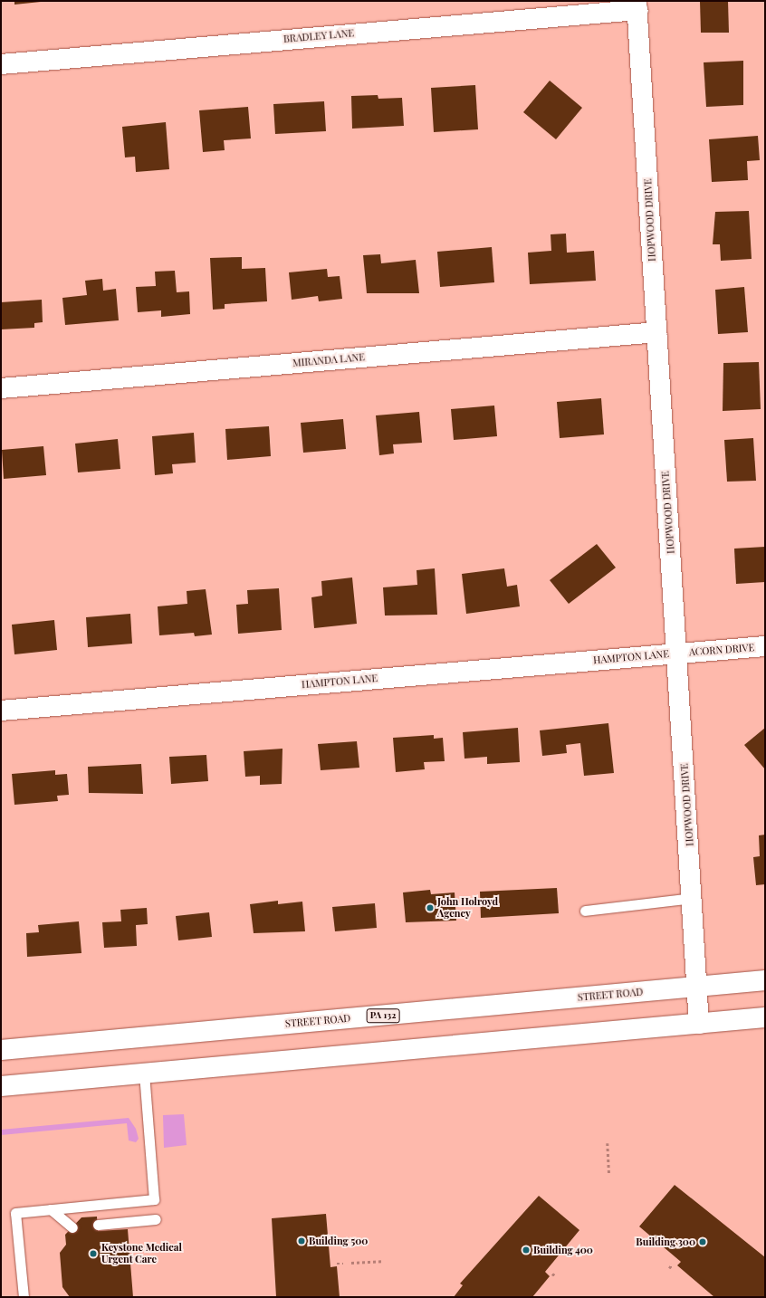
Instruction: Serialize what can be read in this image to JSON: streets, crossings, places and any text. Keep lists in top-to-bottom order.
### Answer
{
  "streets": {
    "street": [
      "BRADLEY LANE",
      "HOPWOOD DRIVE",
      "MIRANDA LANE",
      "ACORN DRIVE",
      "HAMPTON LANE",
      "STREET ROAD",
      "PA 132"
    ]
  },
  "crossings": [
    ["BRADLEY LANE", "HOPWOOD DRIVE"],
    ["HOPWOOD DRIVE", "MIRANDA LANE"],
    ["HOPWOOD DRIVE", "ACORN DRIVE"],
    ["HOPWOOD DRIVE", "HAMPTON LANE"],
    ["HOPWOOD DRIVE", "STREET ROAD"],
    ["ACORN DRIVE", "HAMPTON LANE"]
  ],
  "places": [
    "John Holroyd Agency",
    "Building 500",
    "Building 300",
    "Building 400",
    "Keystone Medical Urgent Care"
  ]
}
